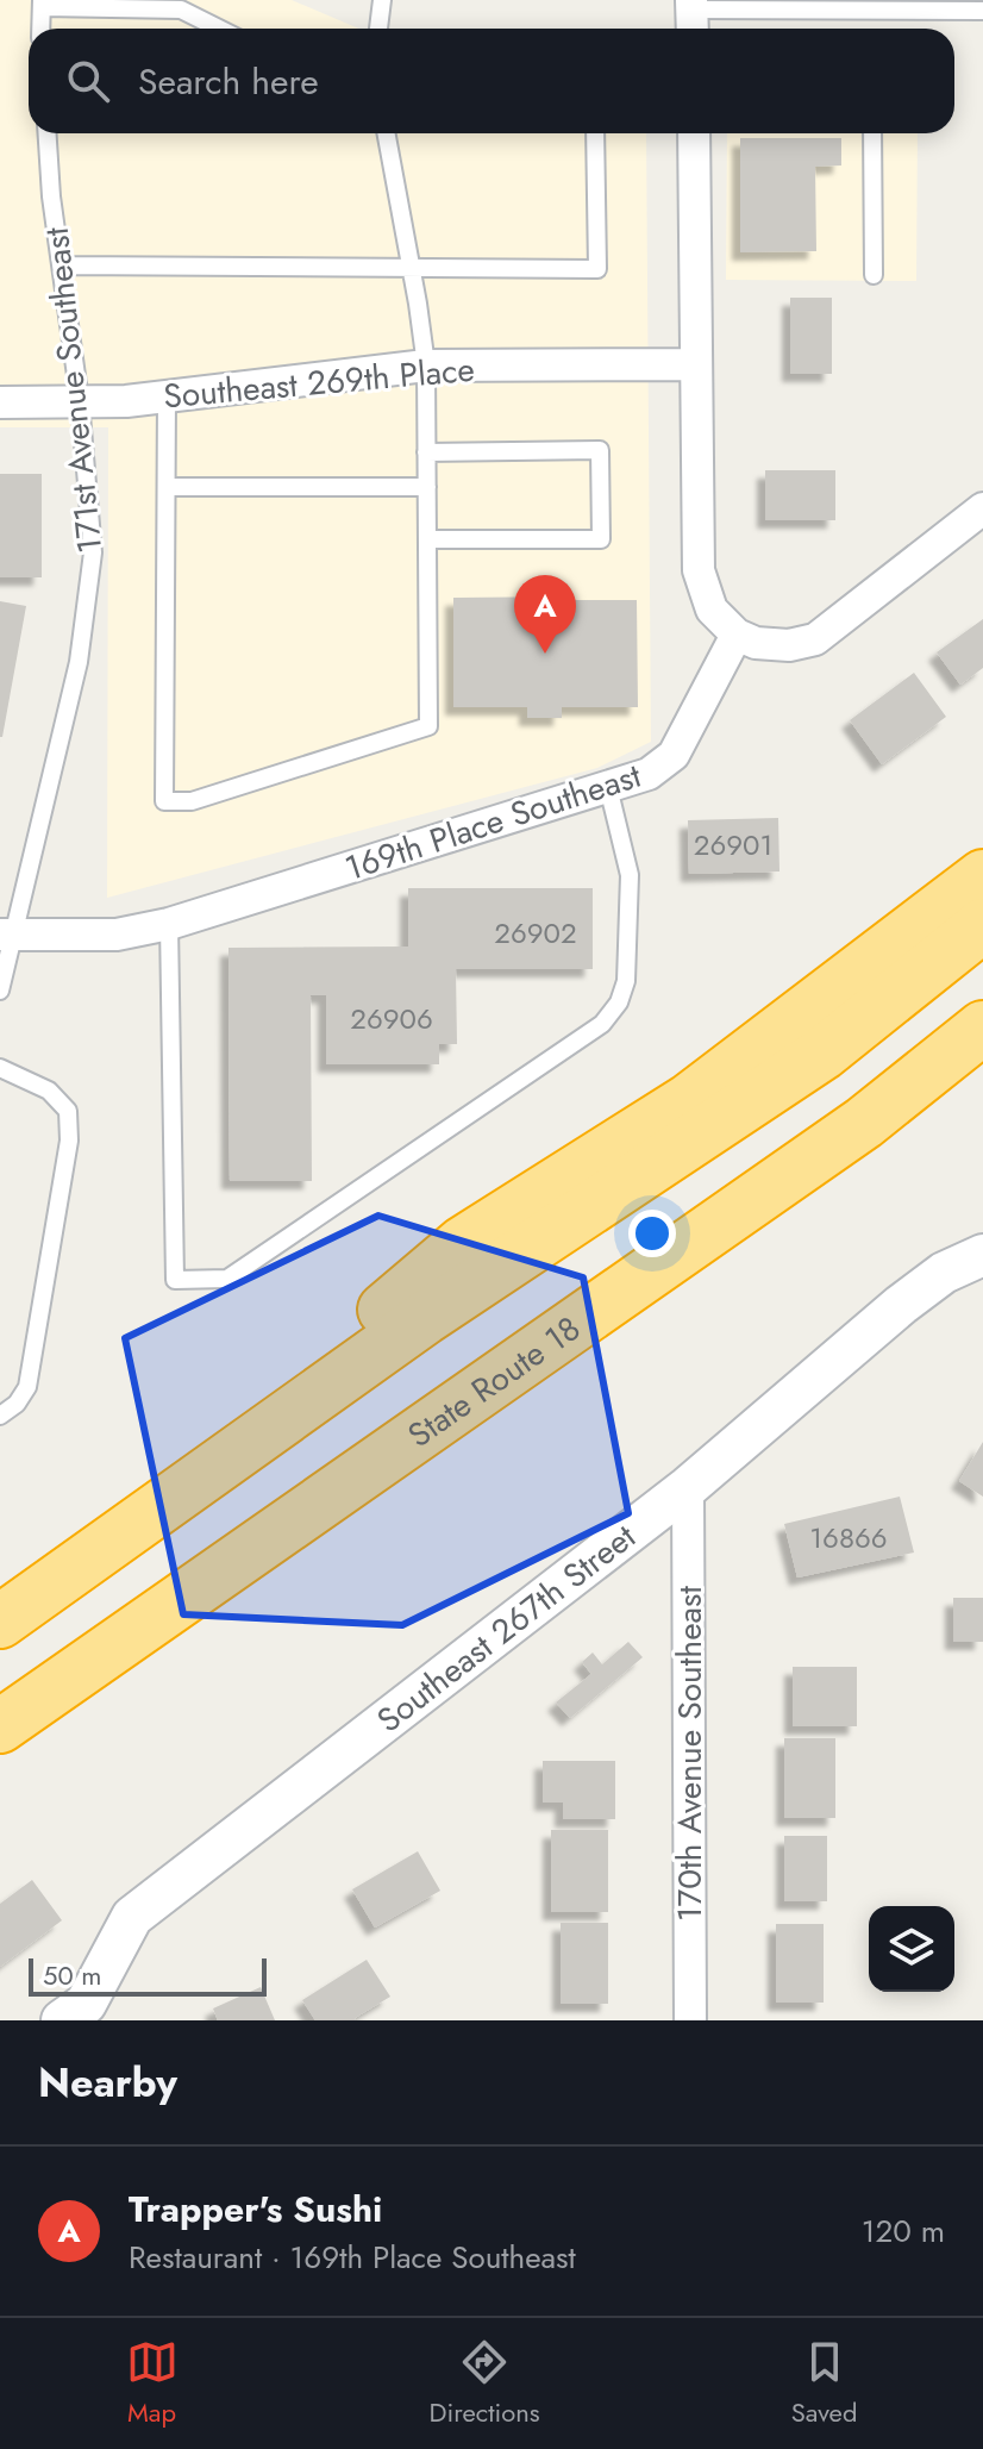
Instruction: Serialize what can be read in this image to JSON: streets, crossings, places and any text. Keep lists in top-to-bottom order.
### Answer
{
  "streets": {
    "highway": ["State Route 18"],
    "street": [
      "Southeast 269th Place",
      "169th Place Southeast",
      "Southeast 267th Street",
      "170th Avenue Southeast"
    ],
    "lane": ["171st Avenue Southeast"]
  },
  "crossings": [
    ["Southeast 269th Place", "171st Avenue Southeast"],
    ["171st Avenue Southeast", "169th Place Southeast"],
    ["Southeast 267th Street", "170th Avenue Southeast"]
  ],
  "house_numbers": [
    "26901",
    "26902",
    "26906",
    "16866"
  ],
  "scale_bar": "50 m",
  "page": {
    "search": "Search here",
    "pins": "A",
    "scale": "50 m",
    "heading": "Nearby",
    "list": [
      {
        "mark": "A",
        "name": "Trapper's Sushi",
        "note": "Restaurant · 169th Place Southeast",
        "value": "120 m"
      }
    ],
    "nav": ["Map", "Directions", "Saved"]
  }
}
